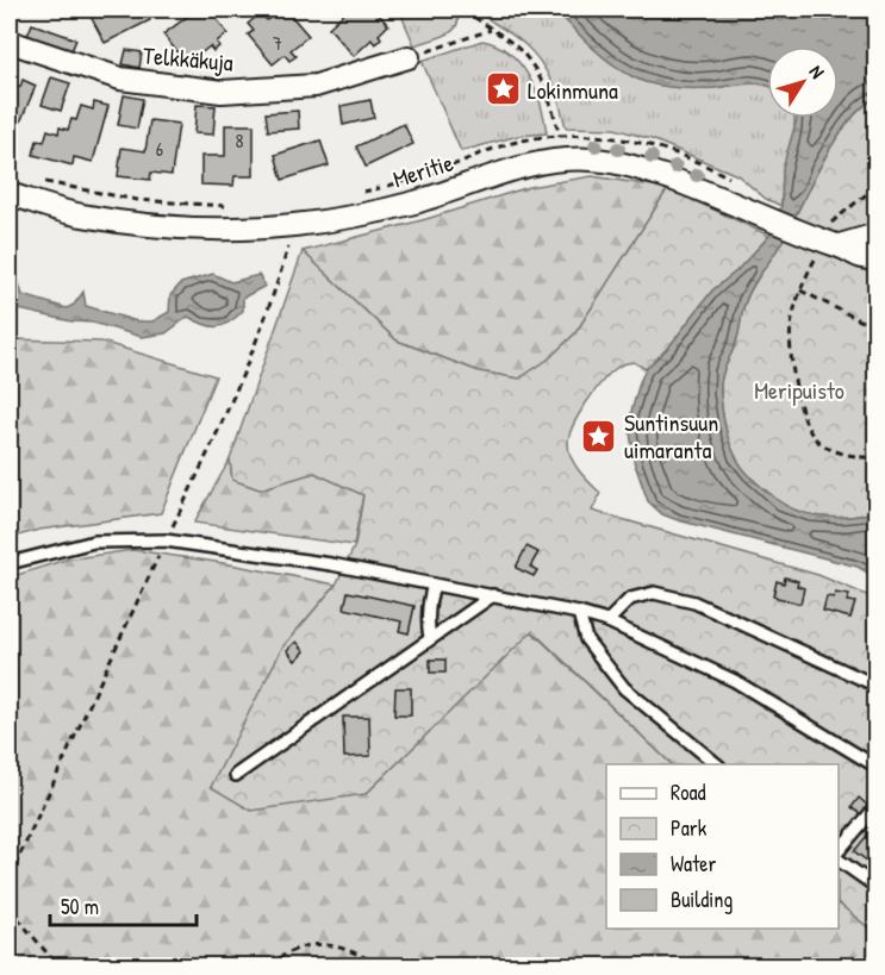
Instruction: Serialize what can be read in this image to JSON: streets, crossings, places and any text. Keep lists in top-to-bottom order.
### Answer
{
  "streets": {
    "street": ["Telkkäkuja", "Meritie"]
  },
  "parks": ["Meripuisto"],
  "places": {
    "place": ["Lokinmuna", "Suntinsuun uimaranta"]
  },
  "house_numbers": ["7", "8", "6"],
  "legend": [
    "Road",
    "Park",
    "Water",
    "Building"
  ],
  "scale_bar": "50 m",
  "north": "top right"
}
